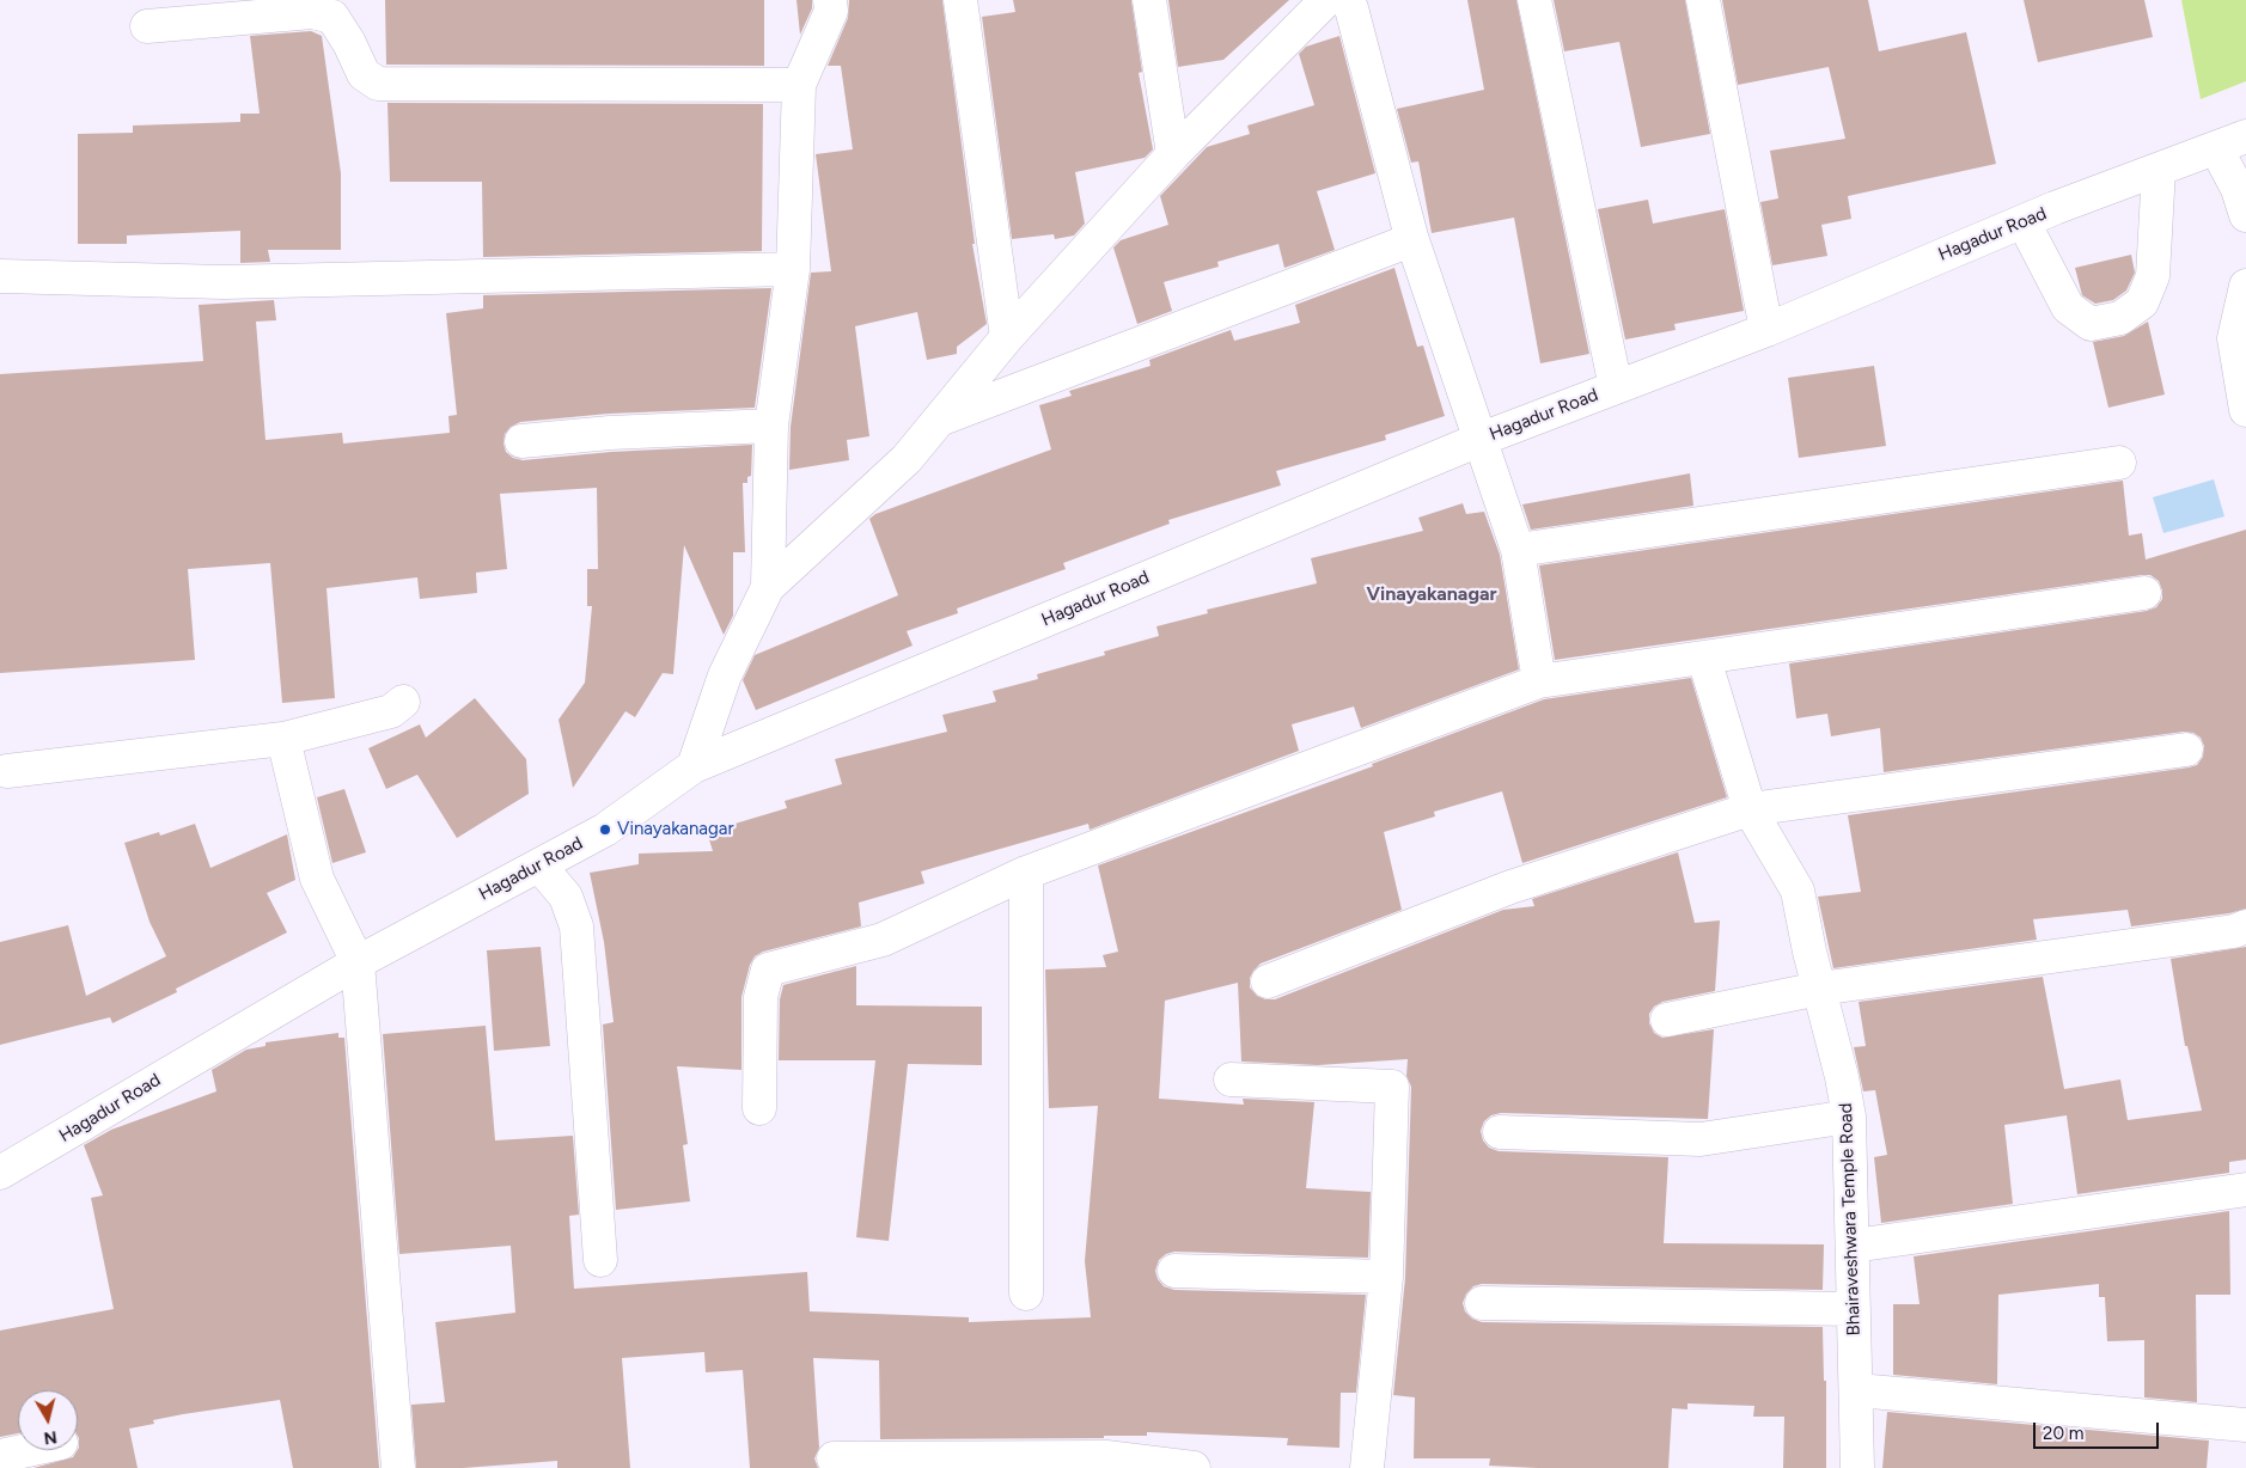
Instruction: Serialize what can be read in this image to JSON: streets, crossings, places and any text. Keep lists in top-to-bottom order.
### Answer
{
  "streets": {
    "street": ["Hagadur Road", "Bhairaveshwara Temple Road"]
  },
  "districts": ["Vinayakanagar"],
  "places": ["Vinayakanagar"],
  "scale_bar": "20 m",
  "north": "bottom"
}
